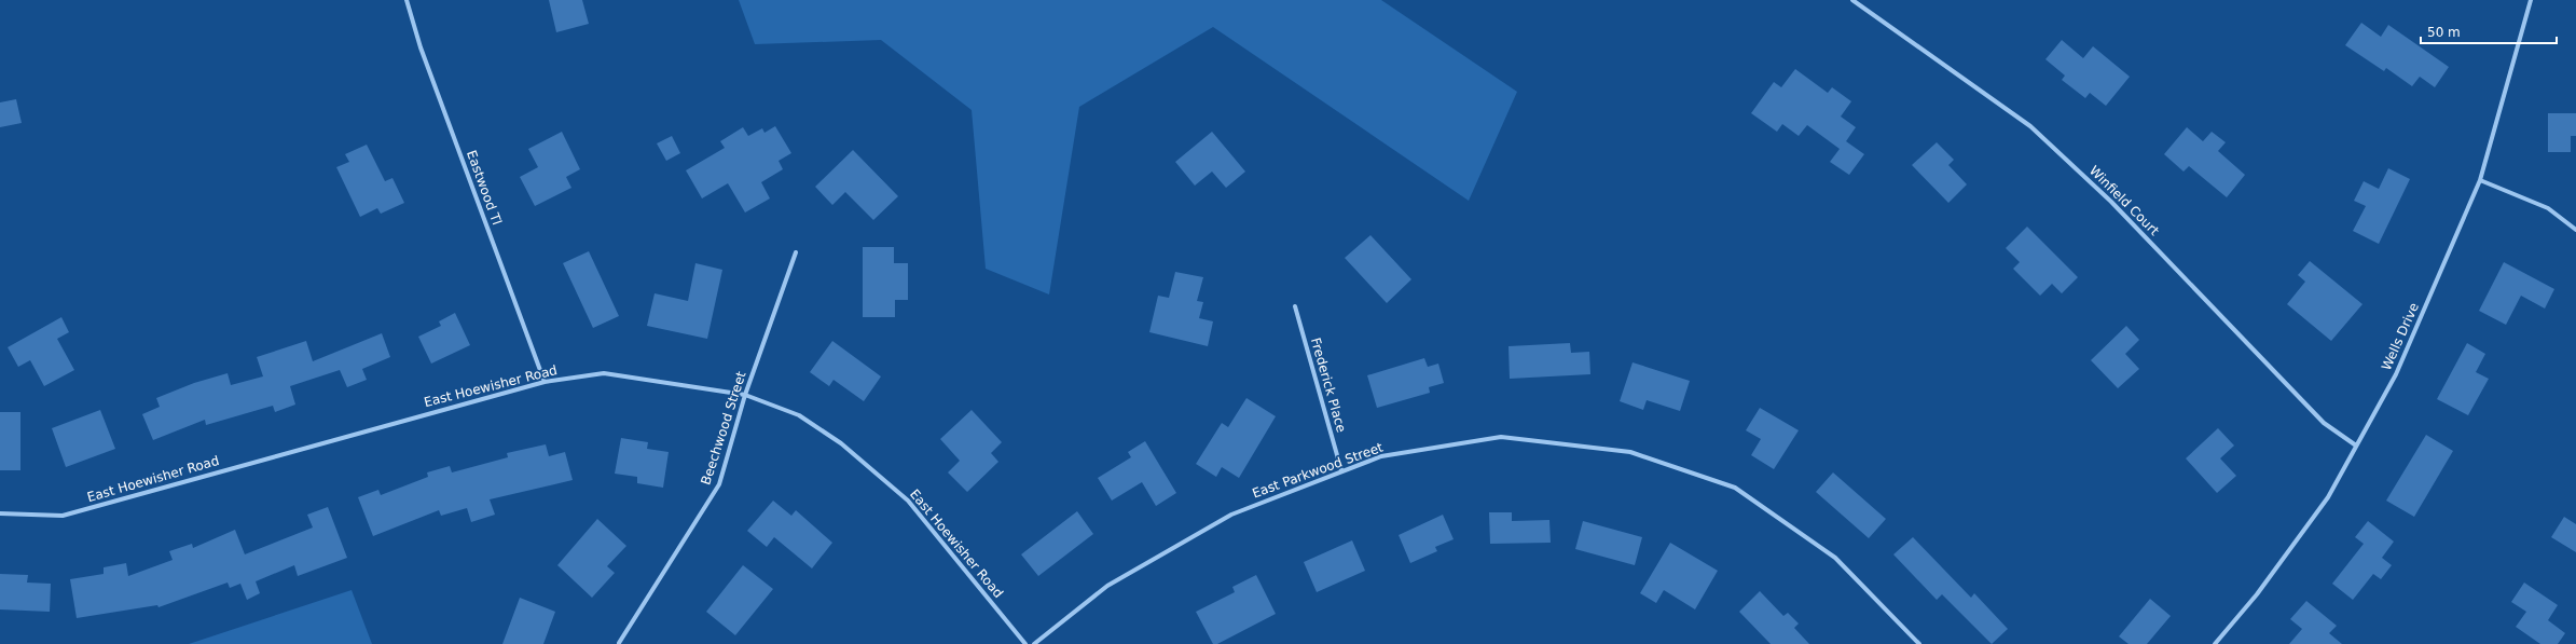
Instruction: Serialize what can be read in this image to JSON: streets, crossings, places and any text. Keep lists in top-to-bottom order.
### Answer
{
  "streets": {
    "street": [
      "Eastwood Tl",
      "Winfield Court",
      "Wells Drive",
      "Frederick Place",
      "East Hoewisher Road",
      "Beechwood Street",
      "East Parkwood Street"
    ]
  },
  "crossings": [
    ["Eastwood Tl", "East Hoewisher Road"],
    ["Winfield Court", "Wells Drive"],
    ["Frederick Place", "East Parkwood Street"],
    ["East Hoewisher Road", "Beechwood Street"]
  ],
  "scale_bar": "50 m"
}
